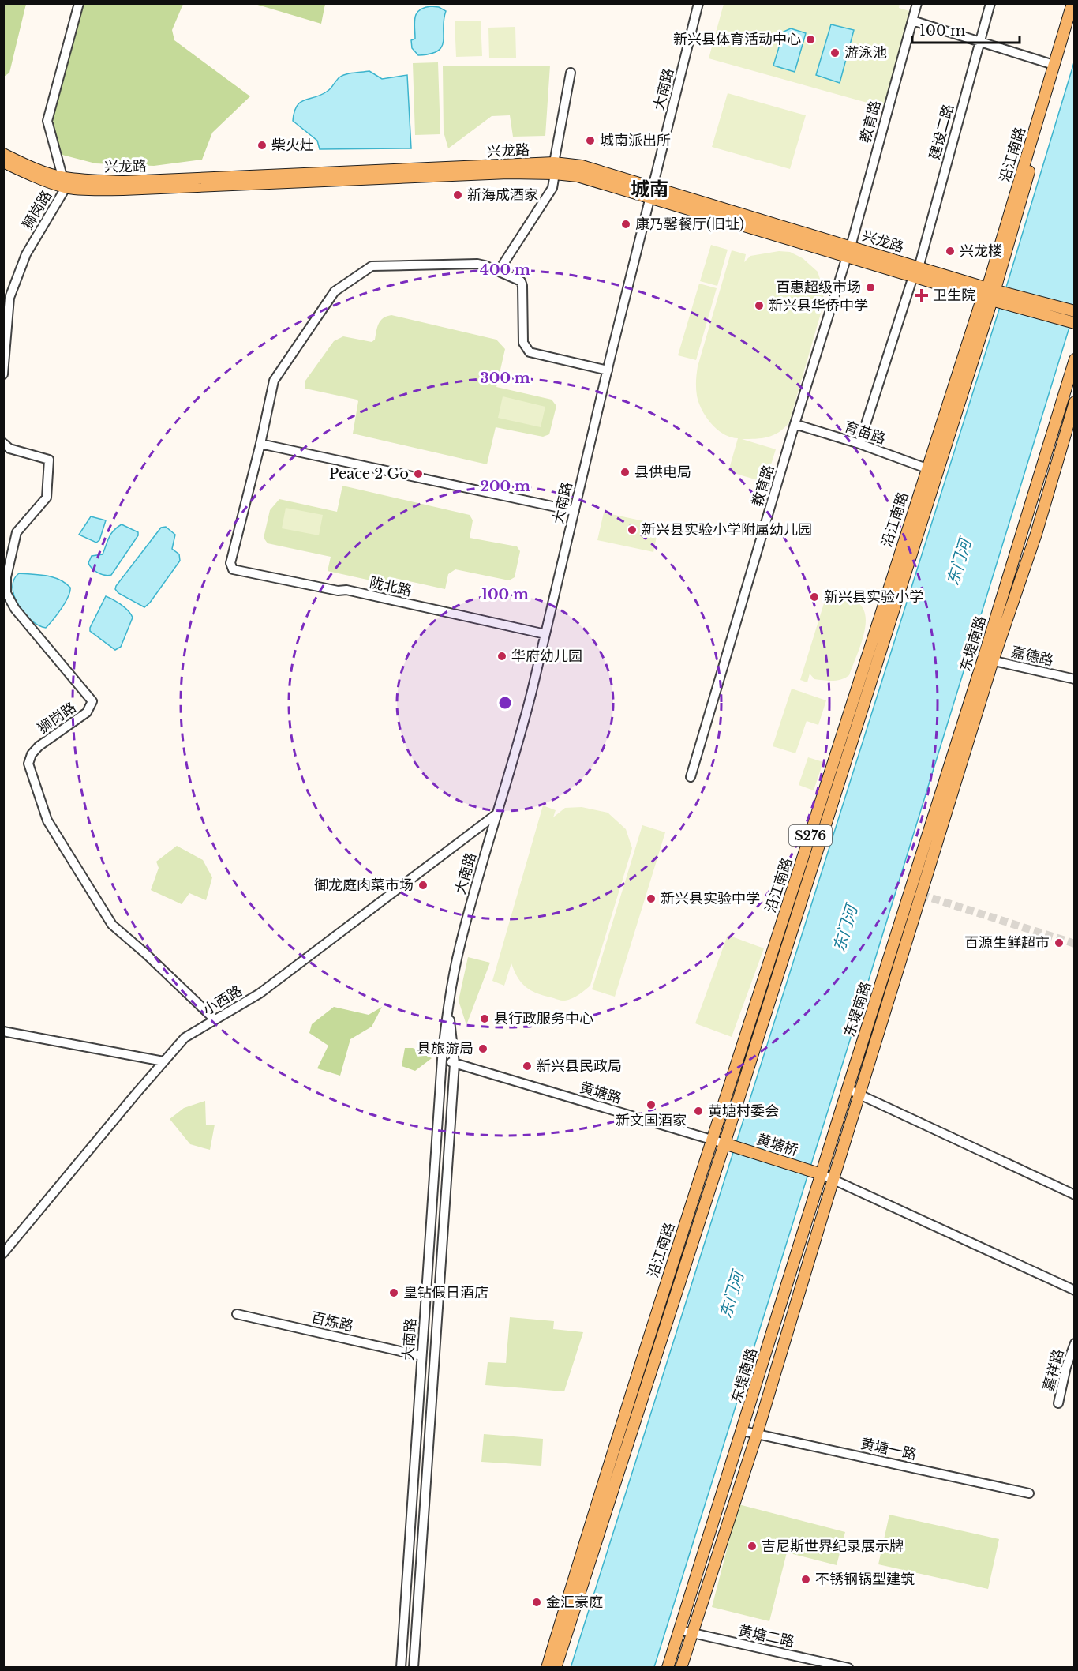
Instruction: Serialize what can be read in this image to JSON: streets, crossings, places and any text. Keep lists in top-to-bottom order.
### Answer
{
  "streets": {
    "main road": [
      "兴龙路",
      "沿江南路",
      "东堤南路",
      "S276",
      "黄塘桥"
    ],
    "street": [
      "大南路",
      "教育路",
      "建设二路",
      "狮岗路",
      "育苗路",
      "陇北路",
      "嘉德路",
      "小西路",
      "黄塘路",
      "百炼路",
      "嘉祥路",
      "黄塘一路",
      "黄塘二路"
    ]
  },
  "crossings": [
    ["大南路", "兴龙路"],
    ["大南路", "陇北路"],
    ["大南路", "小西路"],
    ["大南路", "黄塘路"],
    ["大南路", "百炼路"],
    ["教育路", "兴龙路"],
    ["教育路", "育苗路"],
    ["建设二路", "兴龙路"],
    ["建设二路", "育苗路"],
    ["兴龙路", "沿江南路"],
    ["兴龙路", "狮岗路"],
    ["沿江南路", "育苗路"],
    ["沿江南路", "黄塘路"],
    ["沿江南路", "黄塘桥"],
    ["狮岗路", "小西路"],
    ["东堤南路", "嘉德路"],
    ["东堤南路", "黄塘桥"],
    ["东堤南路", "黄塘一路"],
    ["东堤南路", "黄塘二路"],
    ["黄塘路", "黄塘桥"]
  ],
  "districts": ["城南"],
  "water": ["东门河"],
  "places": {
    "other": [
      "新兴县体育活动中心",
      "游泳池",
      "城南派出所",
      "柴火灶",
      "新海成酒家",
      "康乃馨餐厅(旧址)",
      "兴龙楼",
      "百惠超级市场",
      "新兴县华侨中学",
      "县供电局",
      "Peace 2 Go",
      "新兴县实验小学附属幼儿园",
      "新兴县实验小学",
      "华府幼儿园",
      "御龙庭肉菜市场",
      "新兴县实验中学",
      "百源生鲜超市",
      "县行政服务中心",
      "县旅游局",
      "新兴县民政局",
      "新文国酒家",
      "黄塘村委会",
      "皇钻假日酒店",
      "吉尼斯世界纪录展示牌",
      "不锈钢锅型建筑",
      "金汇豪庭"
    ],
    "health": ["卫生院"]
  },
  "scale_bar": "100 m",
  "rings": [
    "400 m",
    "300 m",
    "200 m",
    "100 m"
  ]
}
